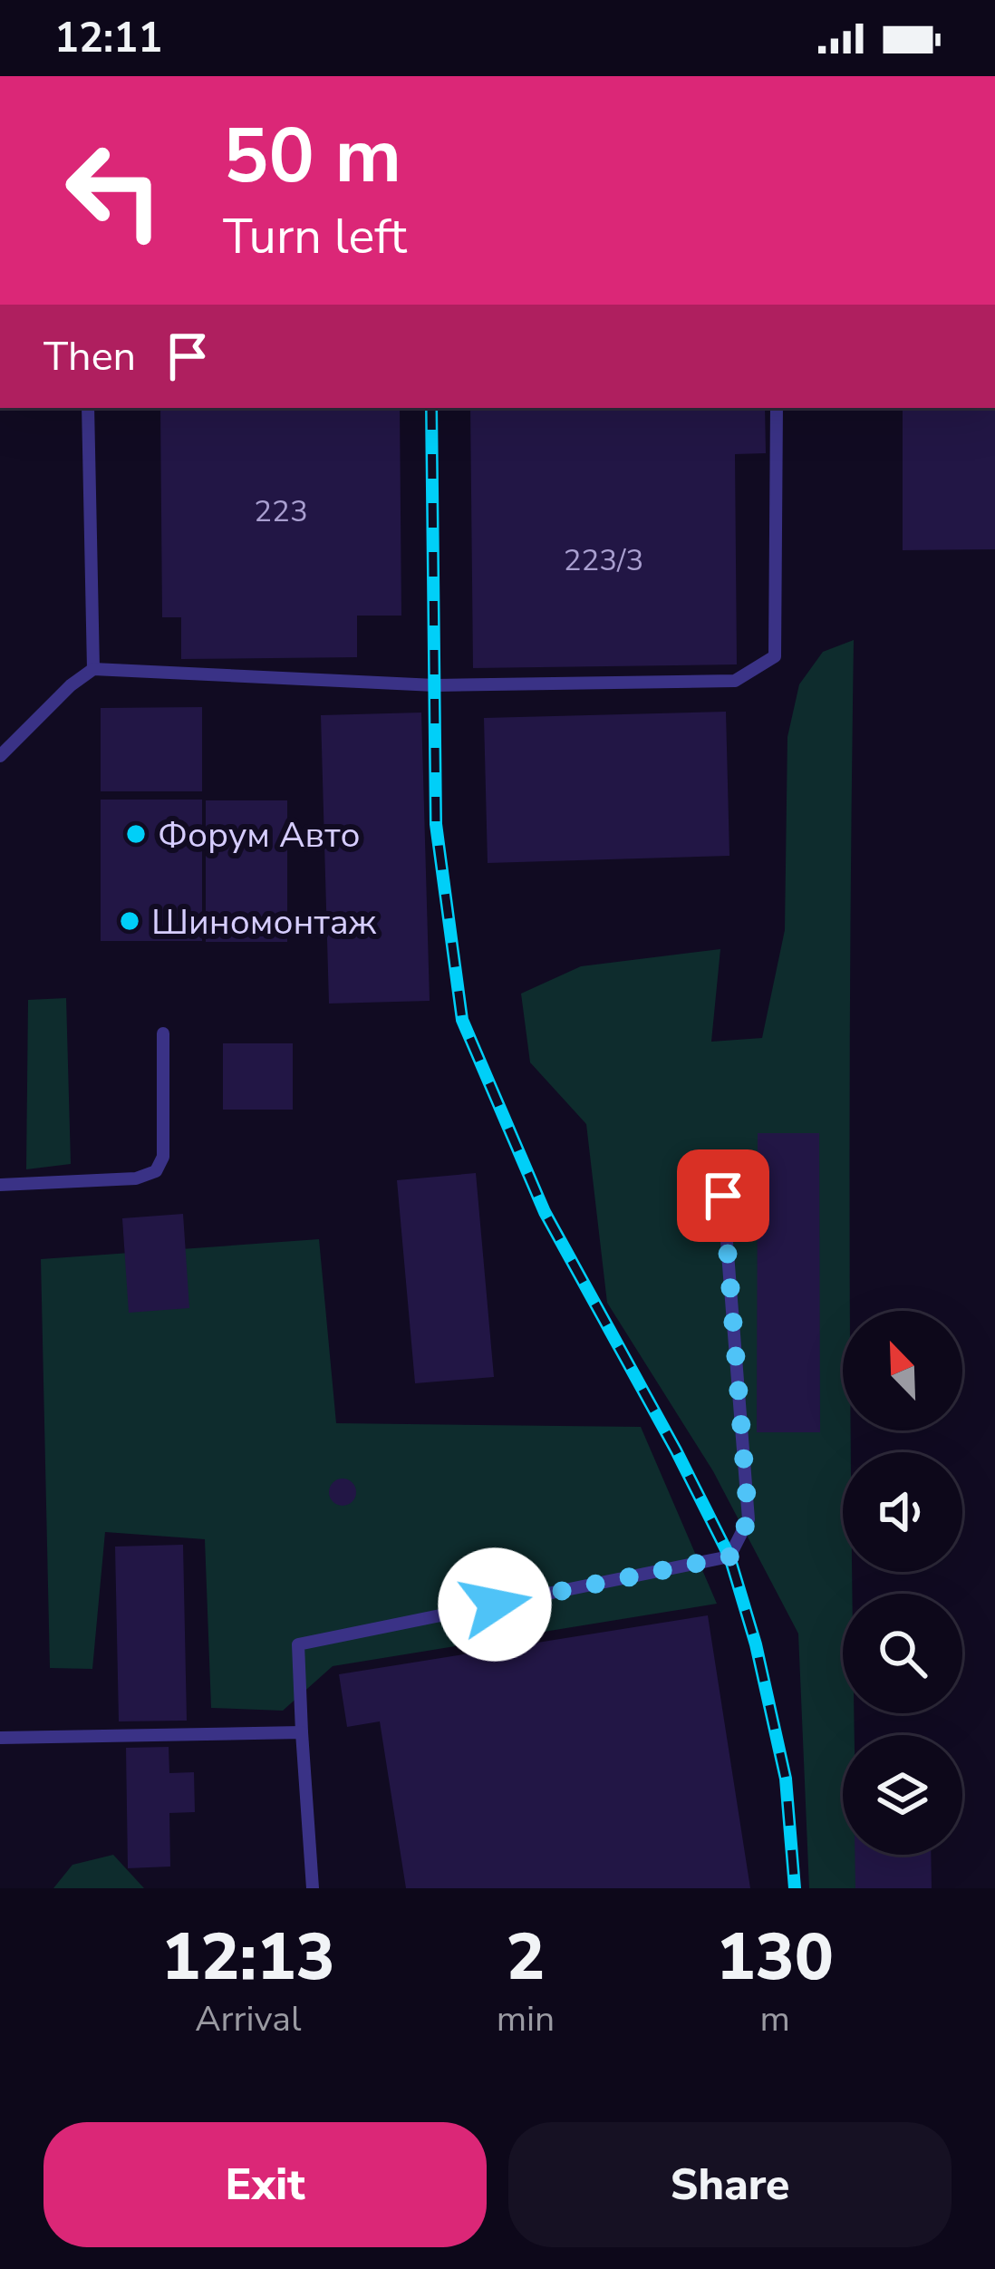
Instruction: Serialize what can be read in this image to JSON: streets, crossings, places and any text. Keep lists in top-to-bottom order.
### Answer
{
  "places": ["Форум Авто", "Шиномонтаж"],
  "house_numbers": ["223", "223/3"],
  "north": "top left",
  "page": {
    "status": "12:11",
    "turn": ["50 m", "Turn left"],
    "then": "Then",
    "eta": [
      "12:13",
      "Arrival",
      "2",
      "min",
      "130",
      "m"
    ],
    "buttons": ["Exit", "Share"]
  }
}
